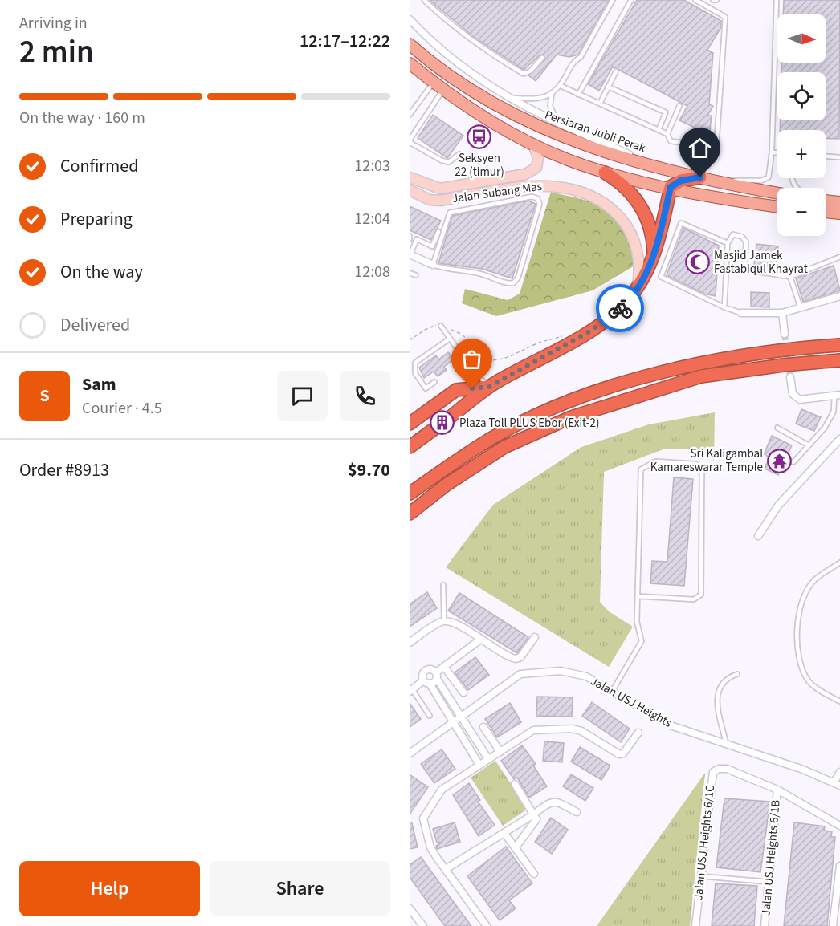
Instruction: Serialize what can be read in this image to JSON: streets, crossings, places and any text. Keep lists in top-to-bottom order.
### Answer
{
  "streets": {
    "main road": ["Persiaran Jubli Perak"],
    "street": [
      "Jalan Subang Mas",
      "Jalan USJ Heights",
      "Jalan USJ Heights 6/1C",
      "Jalan USJ Heights 6/1B"
    ]
  },
  "crossings": [
    ["Jalan USJ Heights 6/1C", "Jalan USJ Heights 6/1B"]
  ],
  "places": {
    "bus stop": ["Seksyen 22 (timur)"],
    "mosque": ["Masjid Jamek Fastabiqul Khayrat"],
    "building": ["Plaza Toll PLUS Ebor (Exit-2)"],
    "temple": ["Sri Kaligambal Kamareswarar Temple"]
  },
  "north": "right",
  "page": {
    "heading": ["2 min", "Arriving in", "12:17–12:22"],
    "panel": [
      "Sam",
      "Courier · 4.5",
      "Order #8913",
      "$9.70"
    ],
    "map_buttons": ["+", "−"],
    "bar": "On the way · 160 m",
    "list": [
      ["Confirmed", "12:03"],
      ["Preparing", "12:04"],
      ["On the way", "12:08"],
      "Delivered"
    ],
    "round": "S",
    "buttons": ["Help", "Share"]
  }
}
